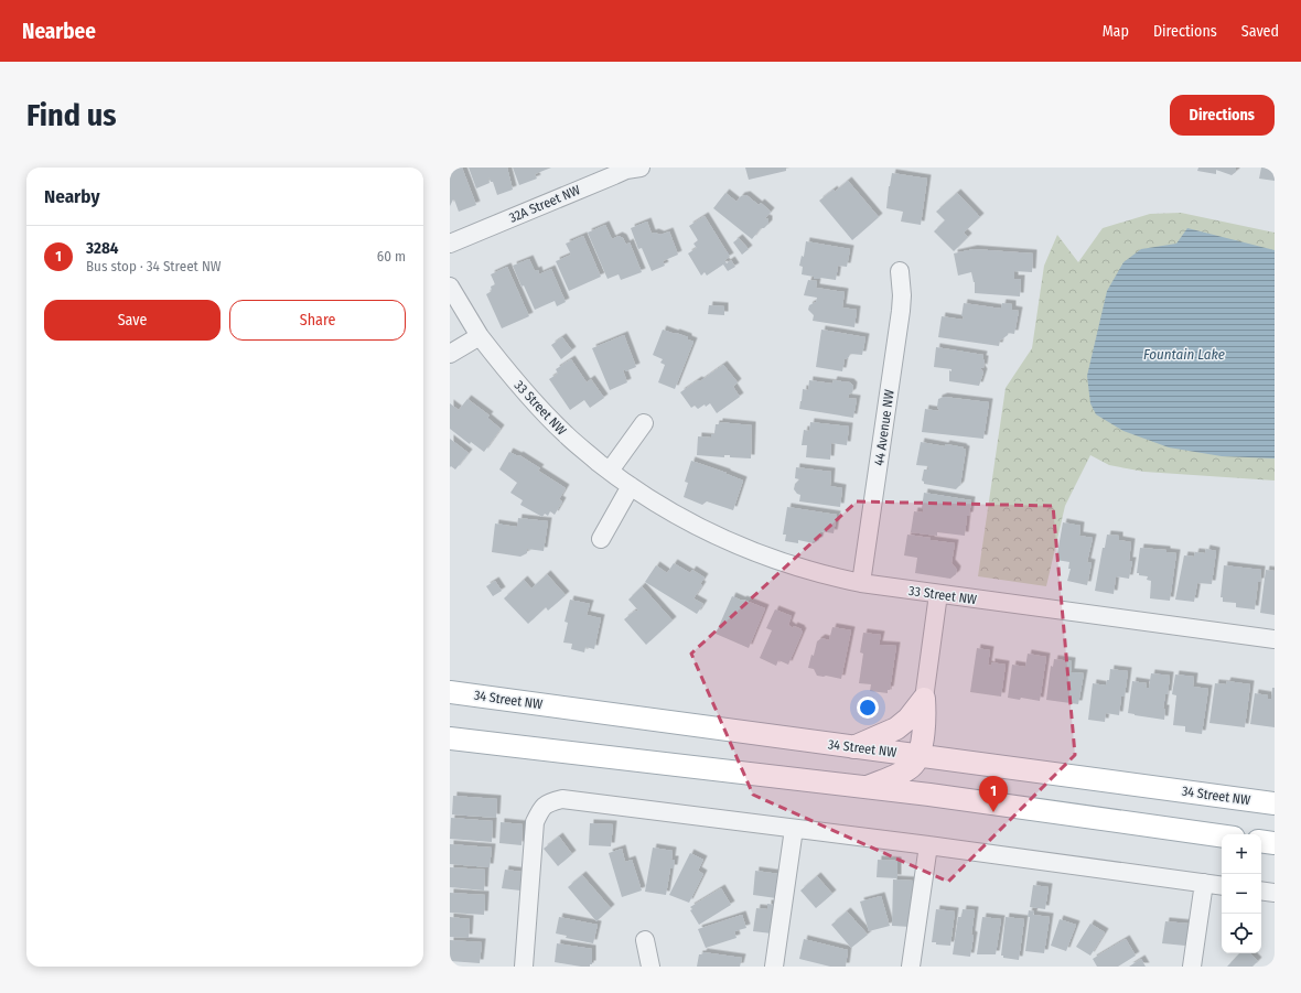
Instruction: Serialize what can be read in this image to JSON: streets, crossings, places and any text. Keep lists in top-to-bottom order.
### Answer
{
  "streets": {
    "main road": ["34 Street NW"],
    "street": ["32A Street NW", "33 Street NW", "44 Avenue NW"]
  },
  "crossings": [
    ["33 Street NW", "44 Avenue NW"]
  ],
  "water": ["Fountain Lake"],
  "page": {
    "header": "Nearbee",
    "nav": ["Map", "Directions", "Saved"],
    "buttons": [
      "Directions",
      ["Save", "Share"]
    ],
    "title": "Find us",
    "heading": "Nearby",
    "list": [
      {
        "mark": "1",
        "name": "3284",
        "note": "Bus stop · 34 Street NW",
        "value": "60 m"
      }
    ],
    "pins": "1",
    "map_buttons": ["+", "−"]
  }
}
